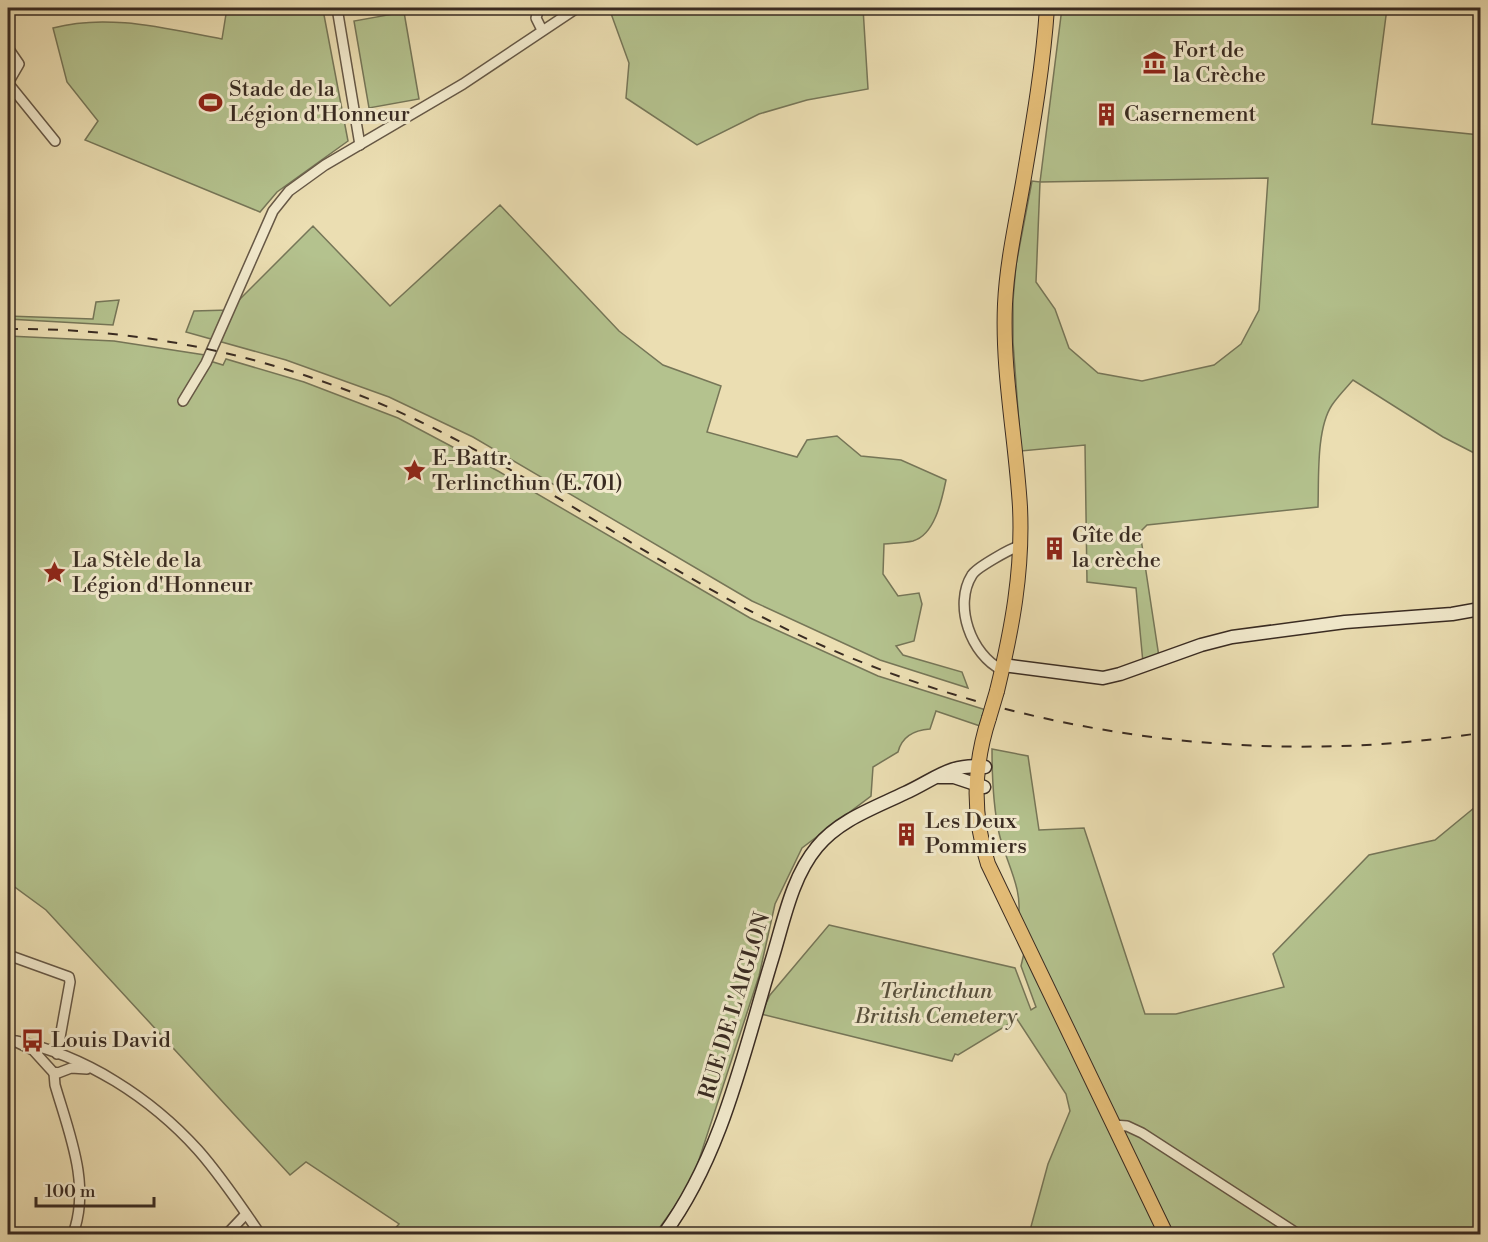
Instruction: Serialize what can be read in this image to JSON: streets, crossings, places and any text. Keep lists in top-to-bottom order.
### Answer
{
  "streets": {
    "main road": ["RUE DE L'AIGLON"]
  },
  "parks": ["Terlincthun British Cemetery"],
  "places": {
    "museum": ["Fort de la Crèche"],
    "sports": ["Stade de la Légion d'Honneur"],
    "building": ["Casernement", "Gîte de la crèche", "Les Deux Pommiers"],
    "place": ["E-Battr. Terlincthun (E.701)", "La Stèle de la Légion d'Honneur"],
    "bus stop": ["Louis David"]
  },
  "scale_bar": "100 m"
}
